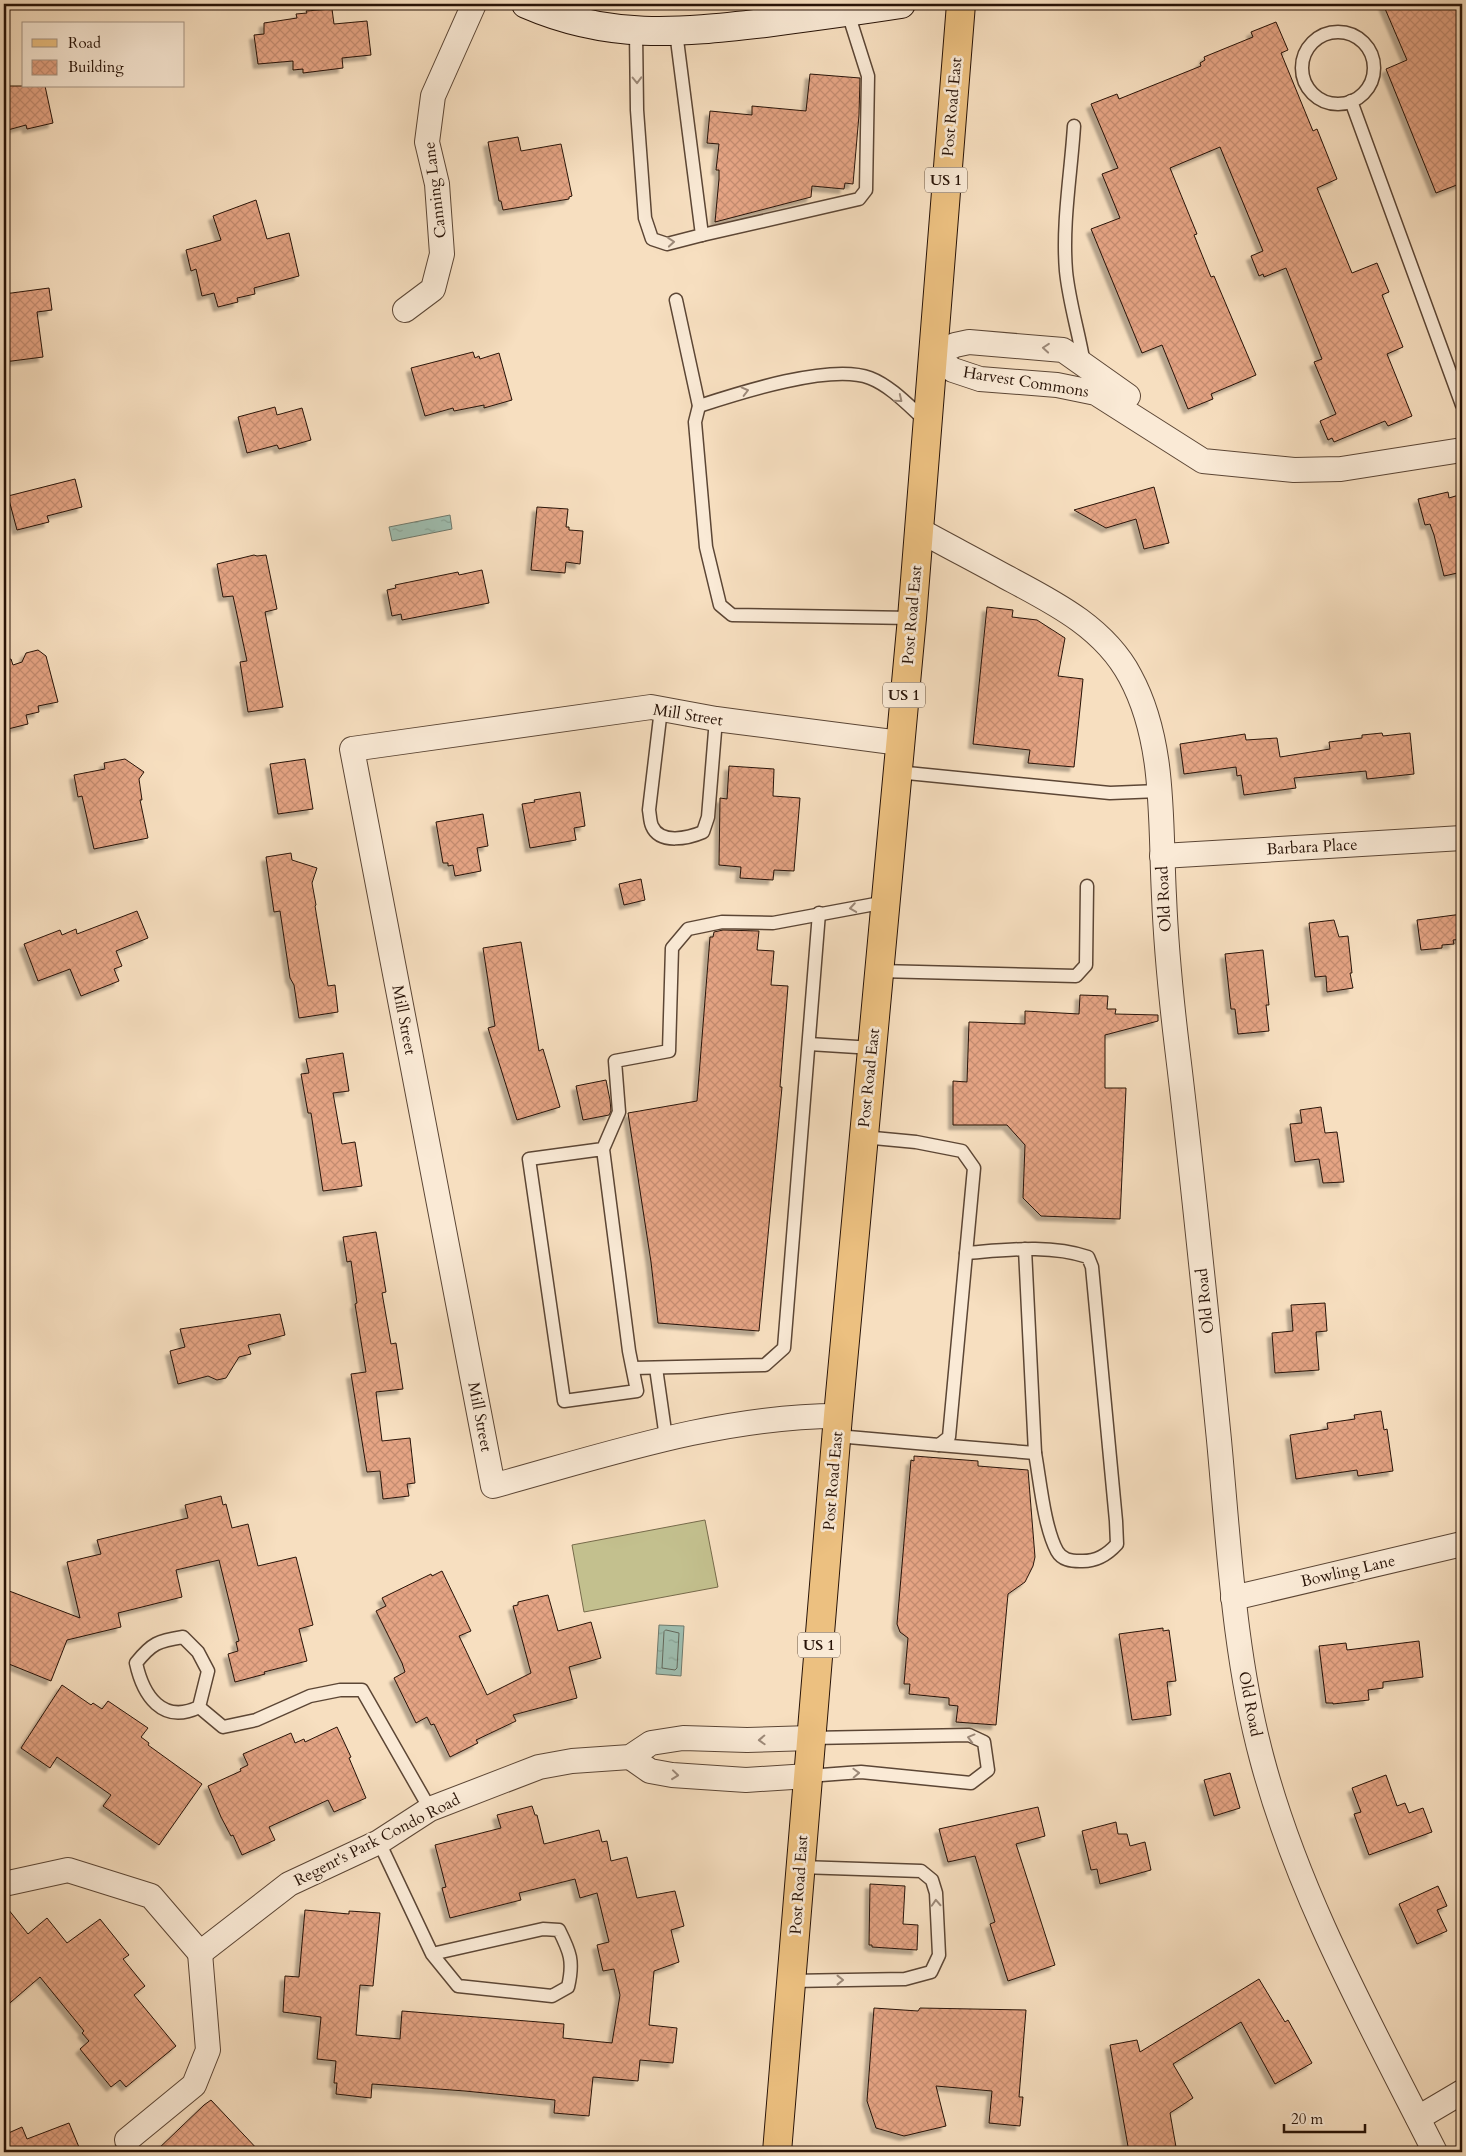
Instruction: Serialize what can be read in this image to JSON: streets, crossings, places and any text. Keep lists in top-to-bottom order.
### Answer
{
  "streets": {
    "main road": ["Post Road East", "US 1"],
    "street": [
      "Canning Lane",
      "Harvest Commons",
      "Mill Street",
      "Barbara Place",
      "Old Road",
      "Bowling Lane",
      "Regent's Park Condo Road"
    ]
  },
  "crossings": [
    ["Post Road East", "Harvest Commons"],
    ["Post Road East", "Mill Street"],
    ["Post Road East", "Old Road"],
    ["Post Road East", "Regent's Park Condo Road"],
    ["Barbara Place", "Old Road"],
    ["Old Road", "Bowling Lane"]
  ],
  "legend": ["Road", "Building"],
  "scale_bar": "20 m"
}
